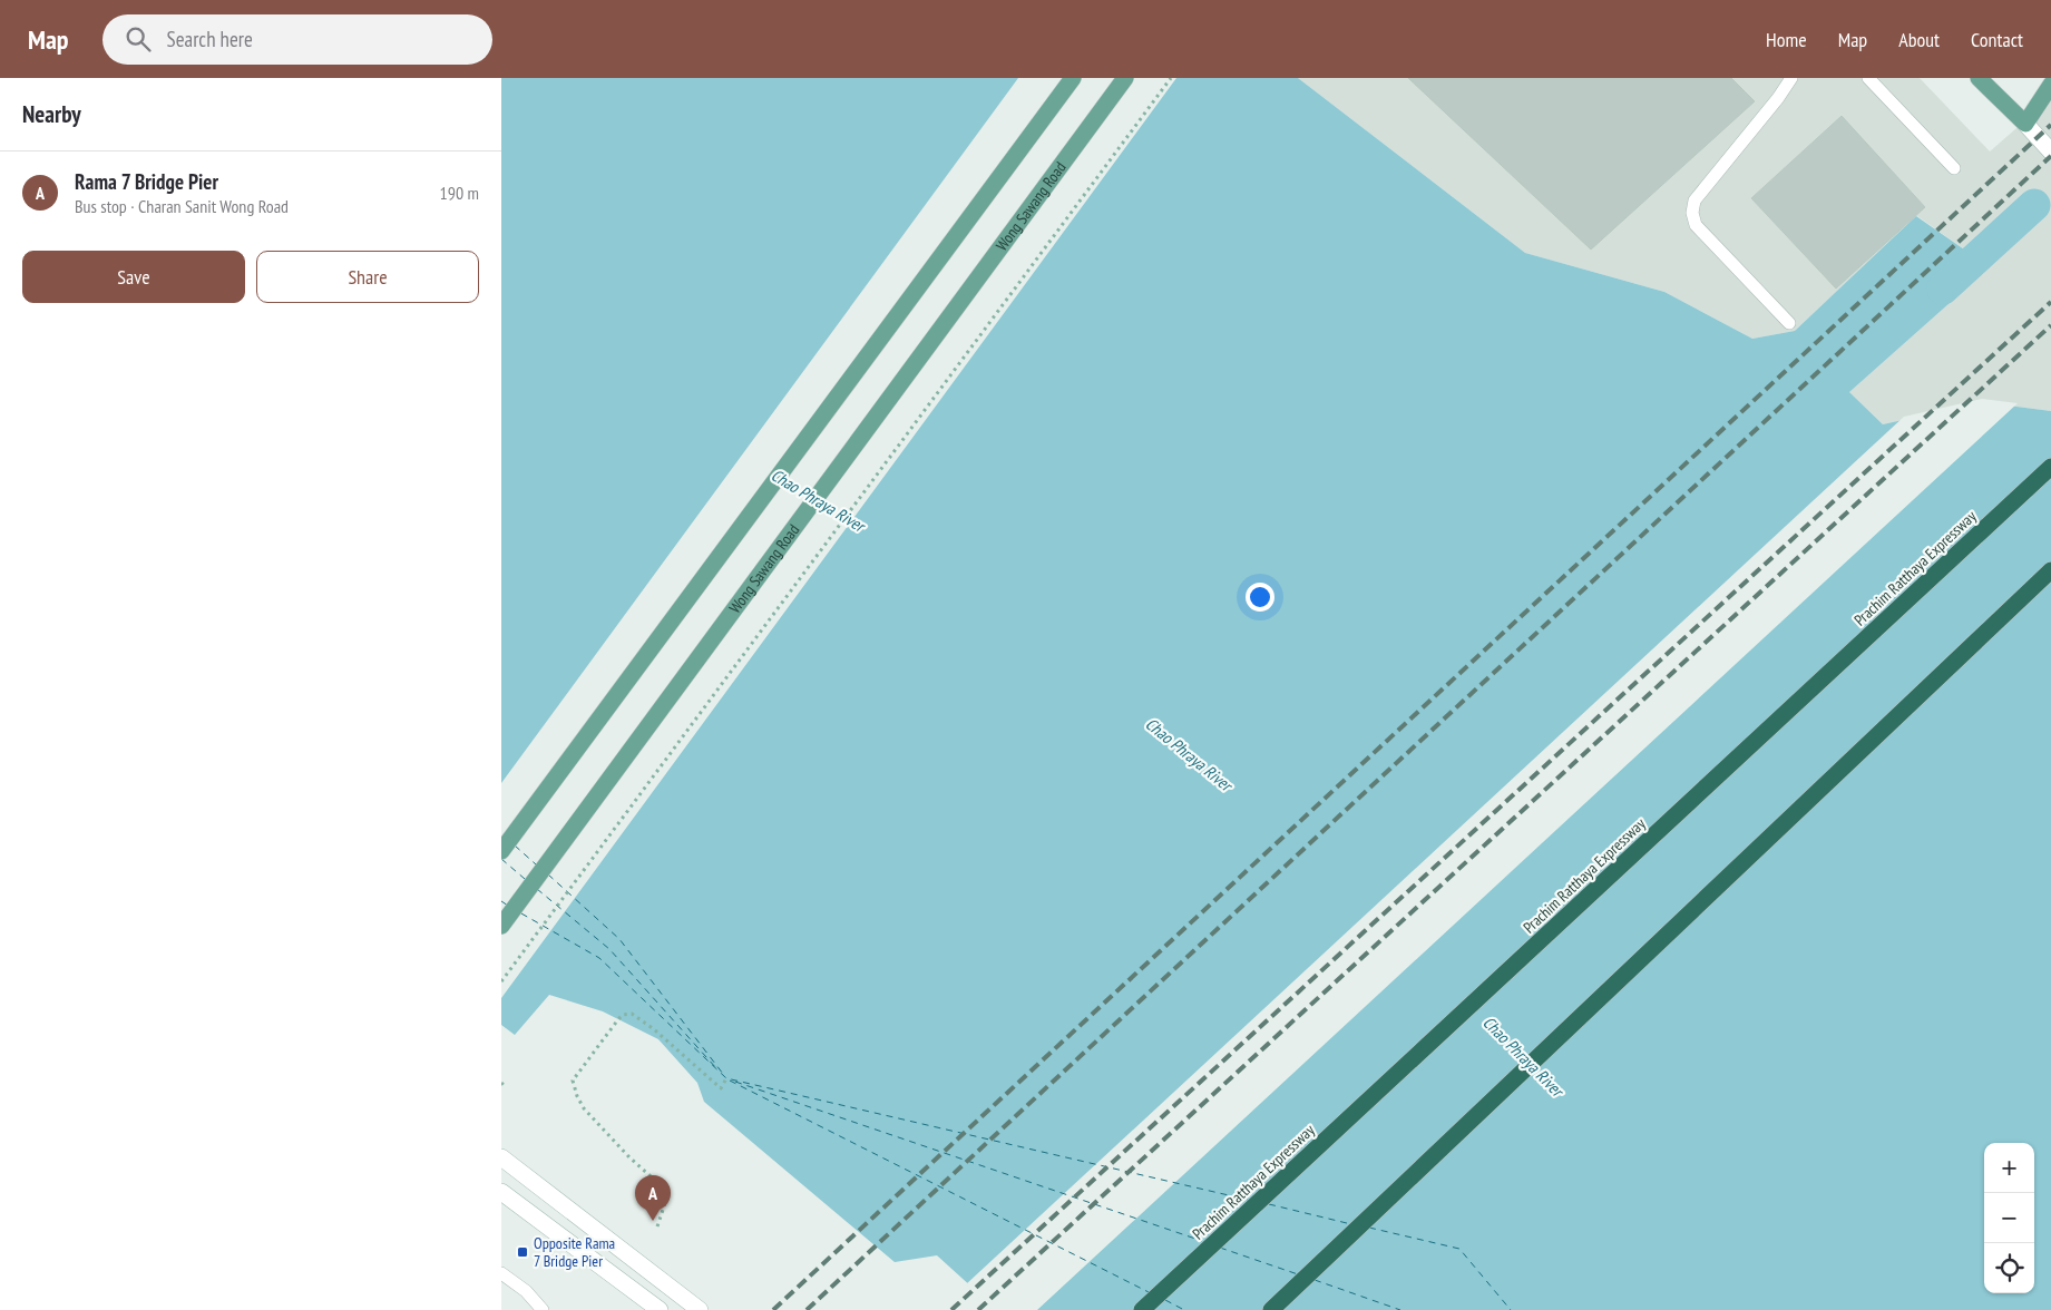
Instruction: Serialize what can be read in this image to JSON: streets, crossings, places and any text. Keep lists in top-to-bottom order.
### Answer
{
  "streets": {
    "highway": ["Prachim Ratthaya Expressway"],
    "main road": ["Wong Sawang Road"]
  },
  "water": ["Chao Phraya River"],
  "places": {
    "transit": ["Opposite Rama 7 Bridge Pier"]
  },
  "page": {
    "header": "Map",
    "search": "Search here",
    "nav": [
      "Home",
      "Map",
      "About",
      "Contact"
    ],
    "heading": "Nearby",
    "list": [
      {
        "mark": "A",
        "name": "Rama 7 Bridge Pier",
        "note": "Bus stop · Charan Sanit Wong Road",
        "value": "190 m"
      }
    ],
    "buttons": ["Save", "Share"],
    "map_buttons": ["+", "−"],
    "pins": "A"
  }
}
